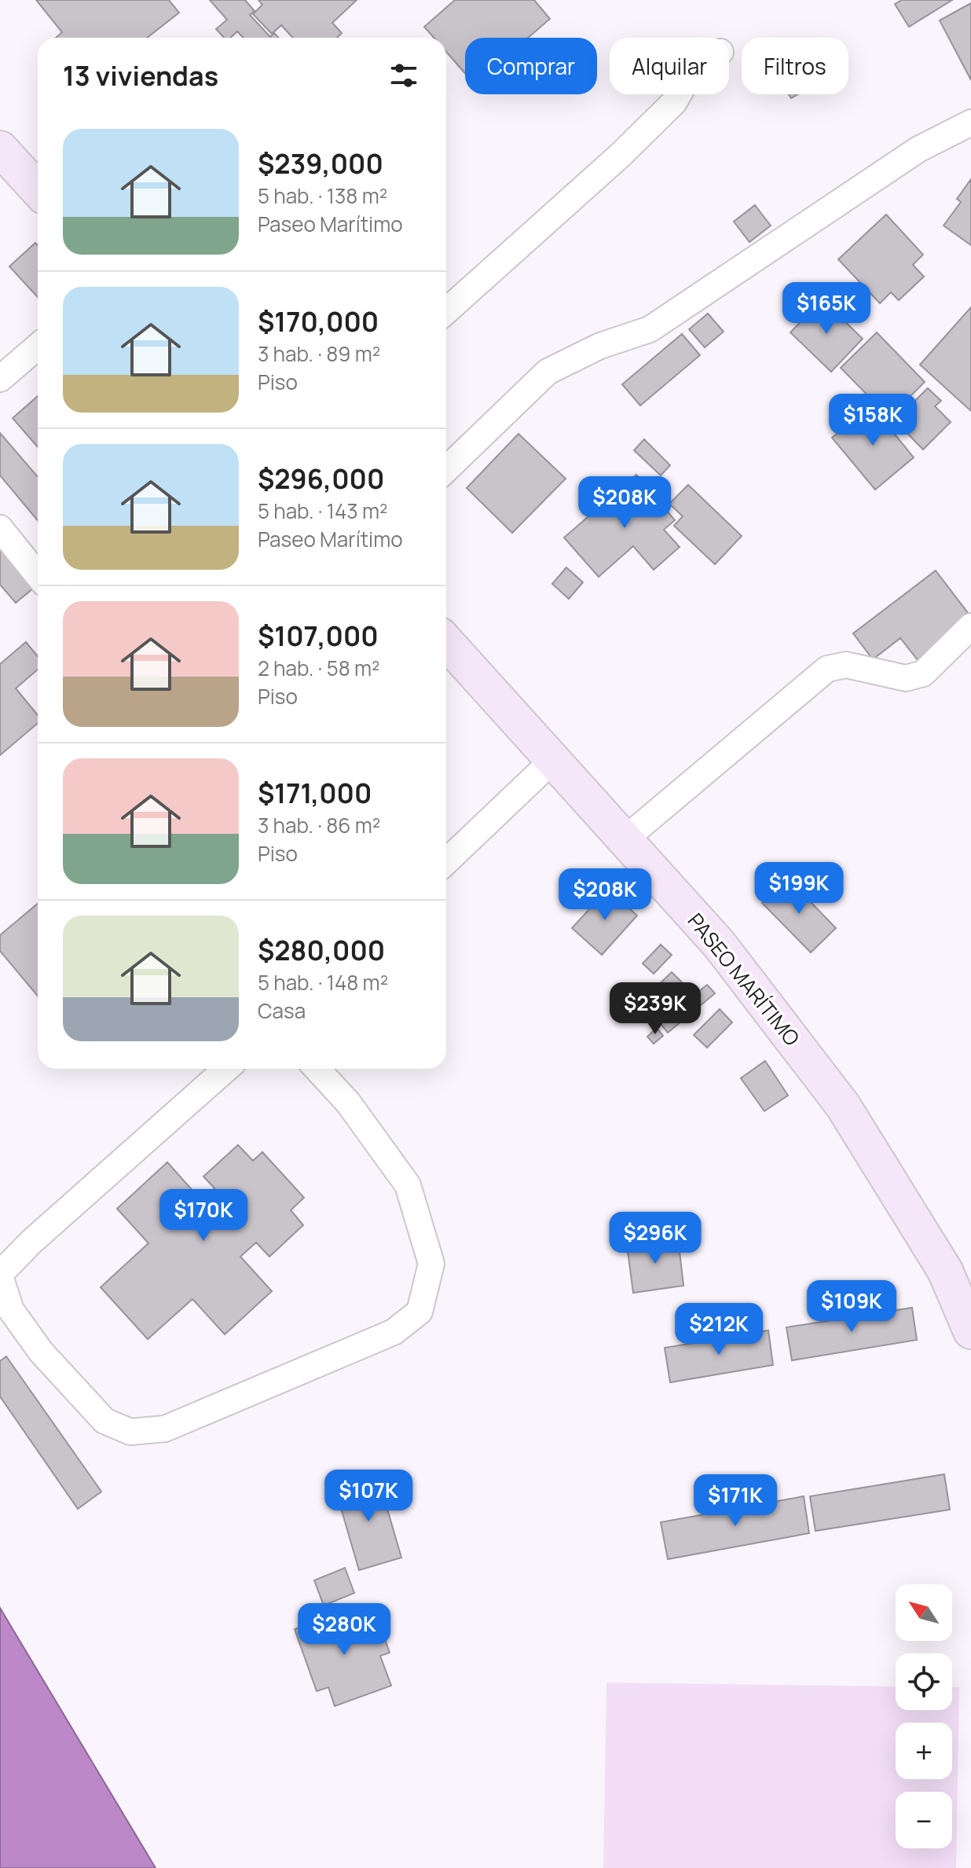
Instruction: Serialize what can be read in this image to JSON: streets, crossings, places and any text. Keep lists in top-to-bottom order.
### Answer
{
  "streets": {
    "main road": ["PASEO MARÍTIMO"]
  },
  "north": "top left",
  "page": {
    "chip": ["Comprar", "Alquilar", "Filtros"],
    "heading": "13 viviendas",
    "list": [
      {
        "name": "$239,000",
        "note": "5 hab. · 138 m² · Paseo Marítimo"
      },
      {
        "name": "$170,000",
        "note": "3 hab. · 89 m² · Piso"
      },
      {
        "name": "$296,000",
        "note": "5 hab. · 143 m² · Paseo Marítimo"
      },
      {
        "name": "$107,000",
        "note": "2 hab. · 58 m² · Piso"
      },
      {
        "name": "$171,000",
        "note": "3 hab. · 86 m² · Piso"
      },
      {
        "name": "$280,000",
        "note": "5 hab. · 148 m² · Casa"
      }
    ],
    "price": [
      "$165K",
      "$158K",
      "$208K",
      "$199K",
      "$208K",
      "$239K",
      "$170K",
      "$296K",
      "$109K",
      "$212K",
      "$107K",
      "$171K",
      "$280K"
    ],
    "map_buttons": ["+", "−"]
  }
}
